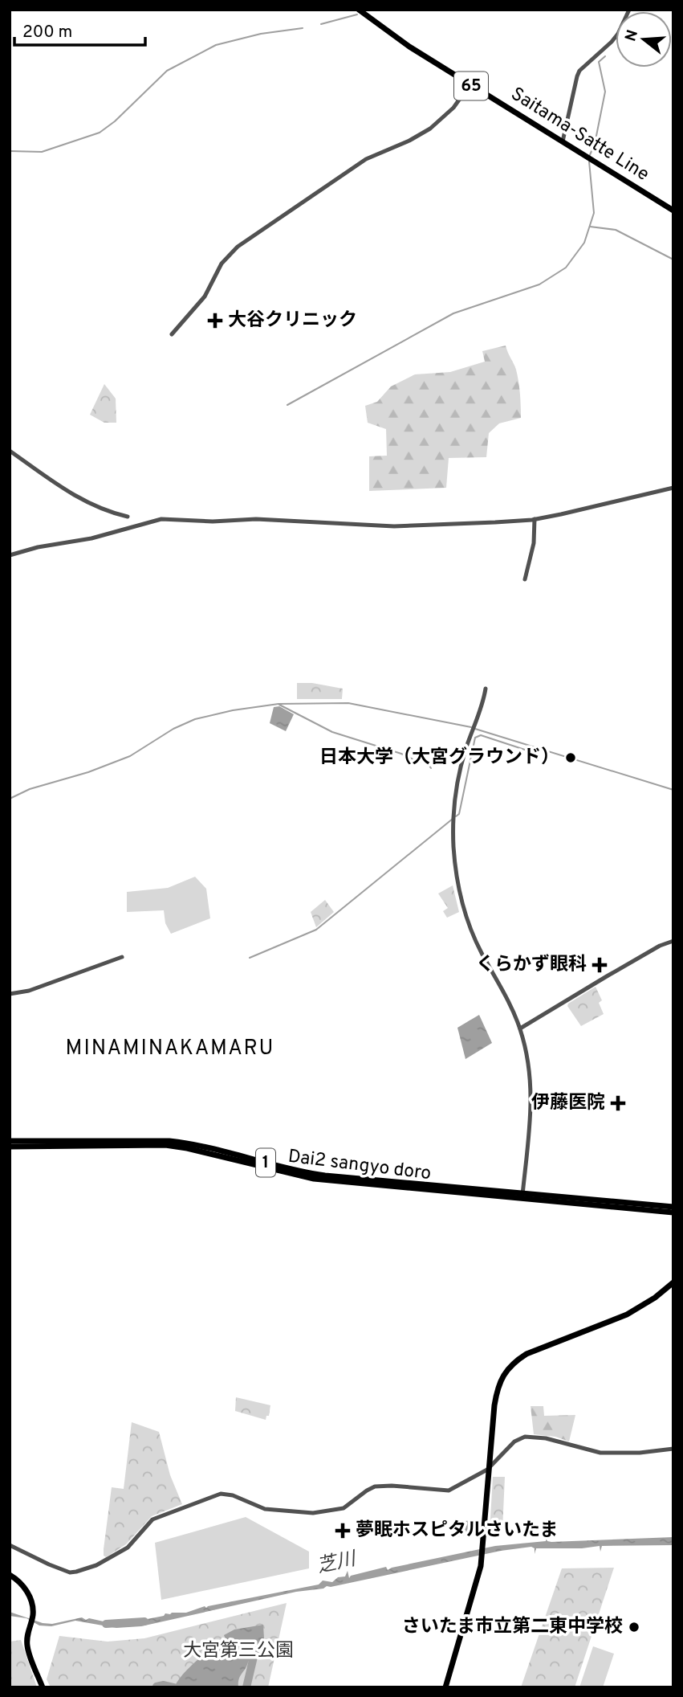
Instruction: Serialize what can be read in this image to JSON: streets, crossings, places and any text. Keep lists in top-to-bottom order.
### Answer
{
  "streets": {
    "main road": [
      "65",
      "Saitama-Satte Line",
      "1",
      "Dai2 sangyo doro"
    ]
  },
  "districts": ["MINAMINAKAMARU"],
  "water": ["芝川"],
  "parks": ["大宮第三公園"],
  "places": {
    "health": [
      "大谷クリニック",
      "くらかず眼科",
      "伊藤医院",
      "夢眠ホスピタルさいたま"
    ],
    "other": ["日本大学（大宮グラウンド）", "さいたま市立第二東中学校"]
  },
  "scale_bar": "200 m",
  "north": "left"
}
